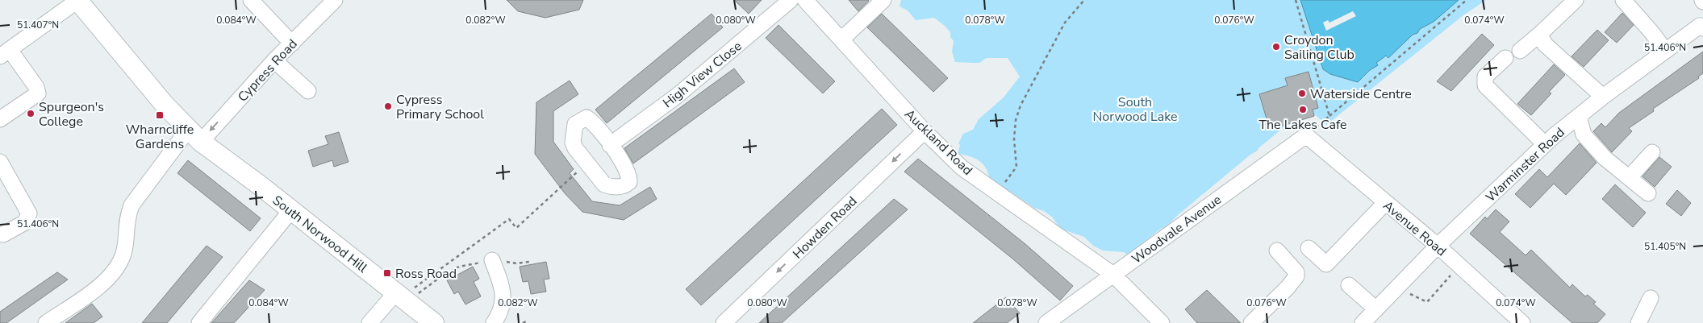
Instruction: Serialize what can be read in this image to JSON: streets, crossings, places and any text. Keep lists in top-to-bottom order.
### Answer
{
  "streets": {
    "main road": ["South Norwood Hill"],
    "street": [
      "Cypress Road",
      "High View Close",
      "Auckland Road",
      "Warminster Road",
      "Howden Road",
      "Avenue Road",
      "Woodvale Avenue"
    ]
  },
  "crossings": [
    ["Cypress Road", "South Norwood Hill"],
    ["Auckland Road", "Howden Road"],
    ["Auckland Road", "Woodvale Avenue"],
    ["Warminster Road", "Avenue Road"],
    ["Avenue Road", "Woodvale Avenue"]
  ],
  "one_way": ["Howden Road"],
  "parks": ["South Norwood Lake"],
  "places": {
    "other": [
      "Croydon Sailing Club",
      "Waterside Centre",
      "Cypress Primary School",
      "The Lakes Cafe",
      "Spurgeon's College"
    ],
    "transit": ["Wharncliffe Gardens", "Ross Road"]
  },
  "coordinates": [
    "0.084°W",
    "0.082°W",
    "0.080°W",
    "0.078°W",
    "0.076°W",
    "0.074°W",
    "51.407°N",
    "51.406°N",
    "51.405°N"
  ]
}
